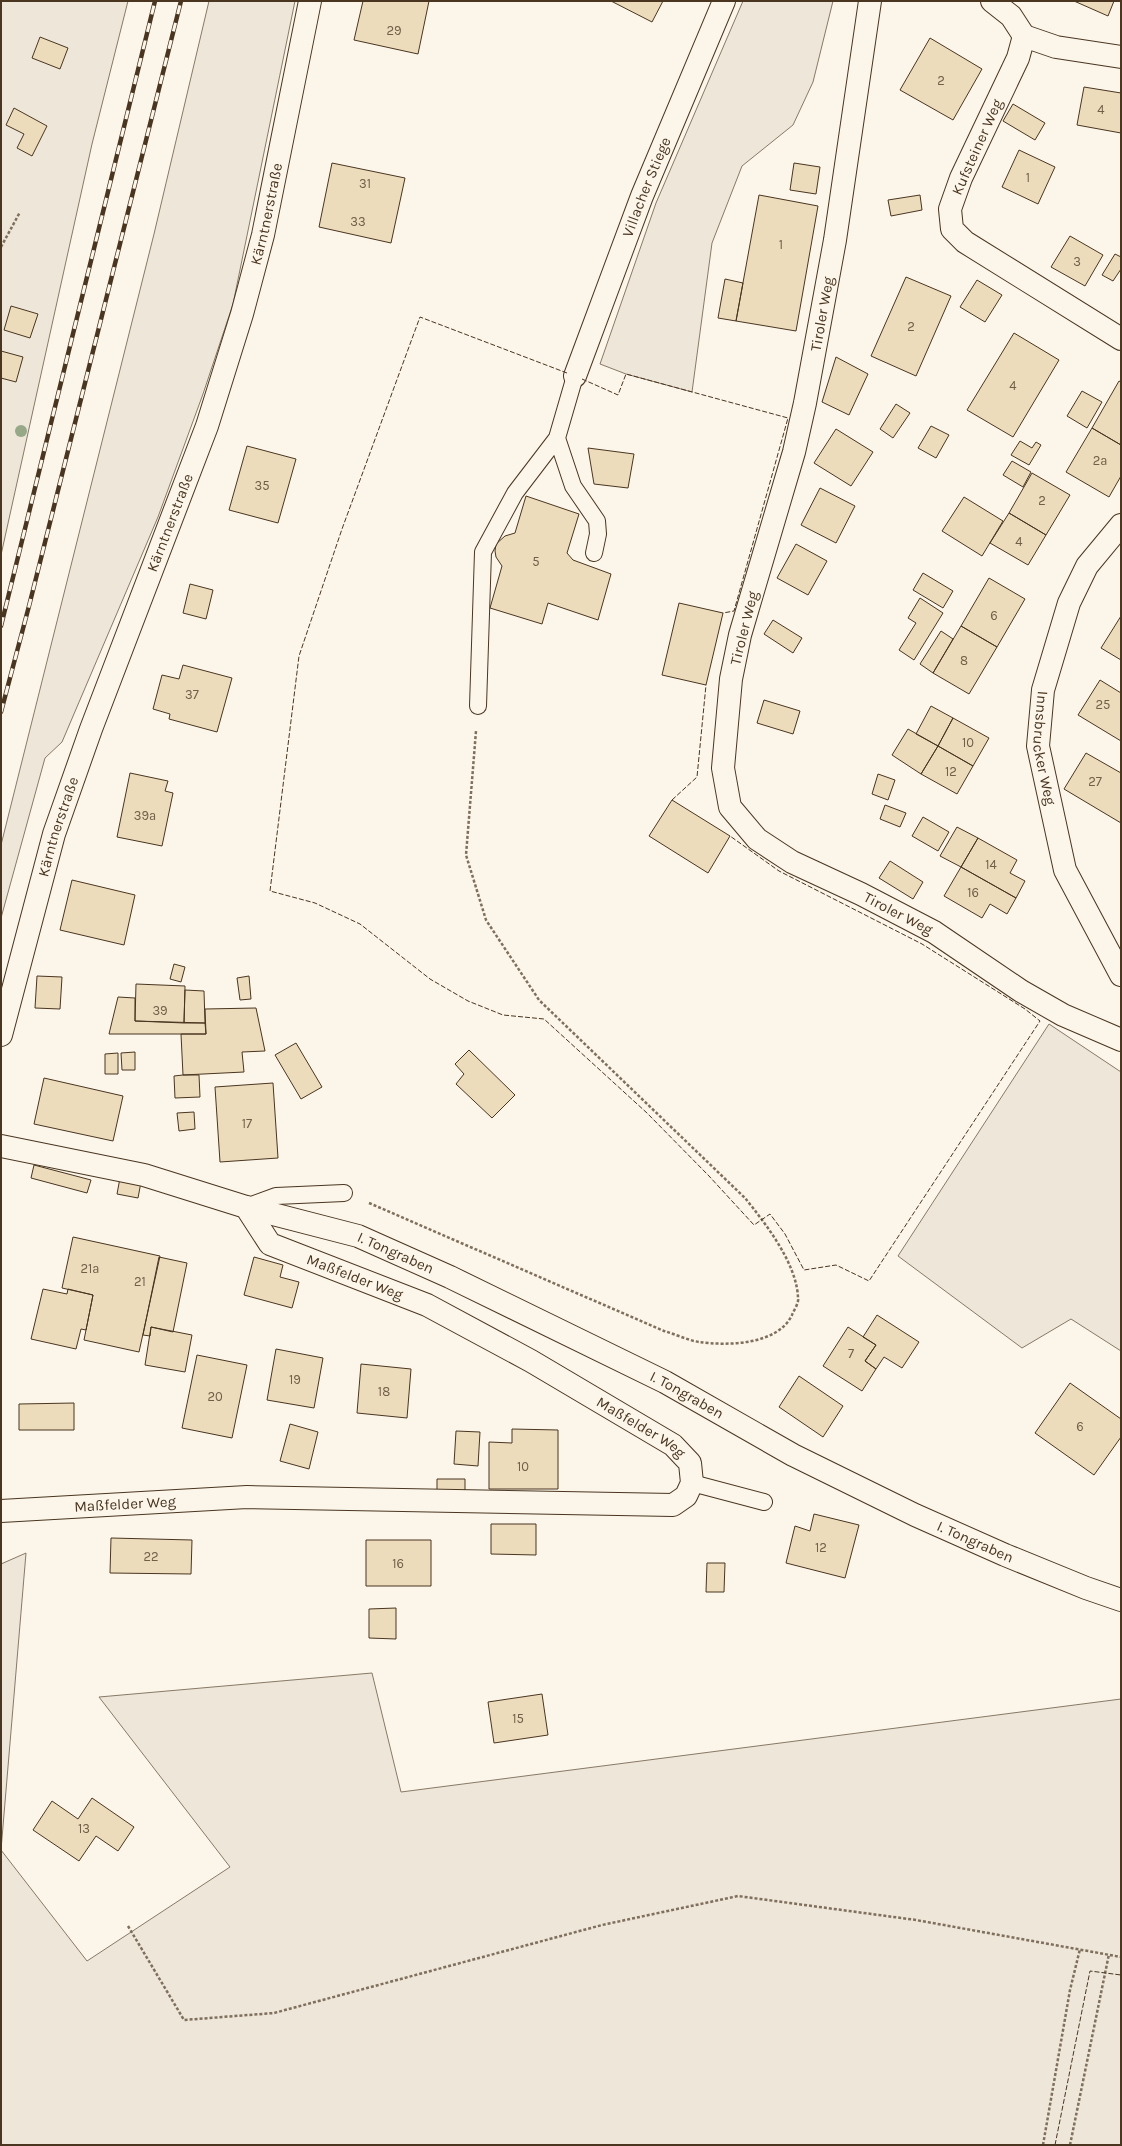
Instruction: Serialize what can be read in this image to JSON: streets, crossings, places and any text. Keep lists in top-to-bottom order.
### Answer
{
  "streets": {
    "street": [
      "Kufsteiner Weg",
      "Villacher Stiege",
      "Kärntnerstraße",
      "Tiroler Weg",
      "Innsbrucker Weg",
      "I. Tongraben",
      "Maßfelder Weg"
    ]
  },
  "crossings": [
    ["I. Tongraben", "Maßfelder Weg"]
  ],
  "house_numbers": [
    "29",
    "2",
    "4",
    "1",
    "31",
    "33",
    "1",
    "3",
    "2",
    "4",
    "2a",
    "35",
    "2",
    "4",
    "5",
    "6",
    "8",
    "37",
    "25",
    "10",
    "12",
    "27",
    "39a",
    "14",
    "16",
    "39",
    "17",
    "21a",
    "21",
    "7",
    "19",
    "18",
    "20",
    "6",
    "10",
    "12",
    "22",
    "16",
    "15",
    "13"
  ]
}
